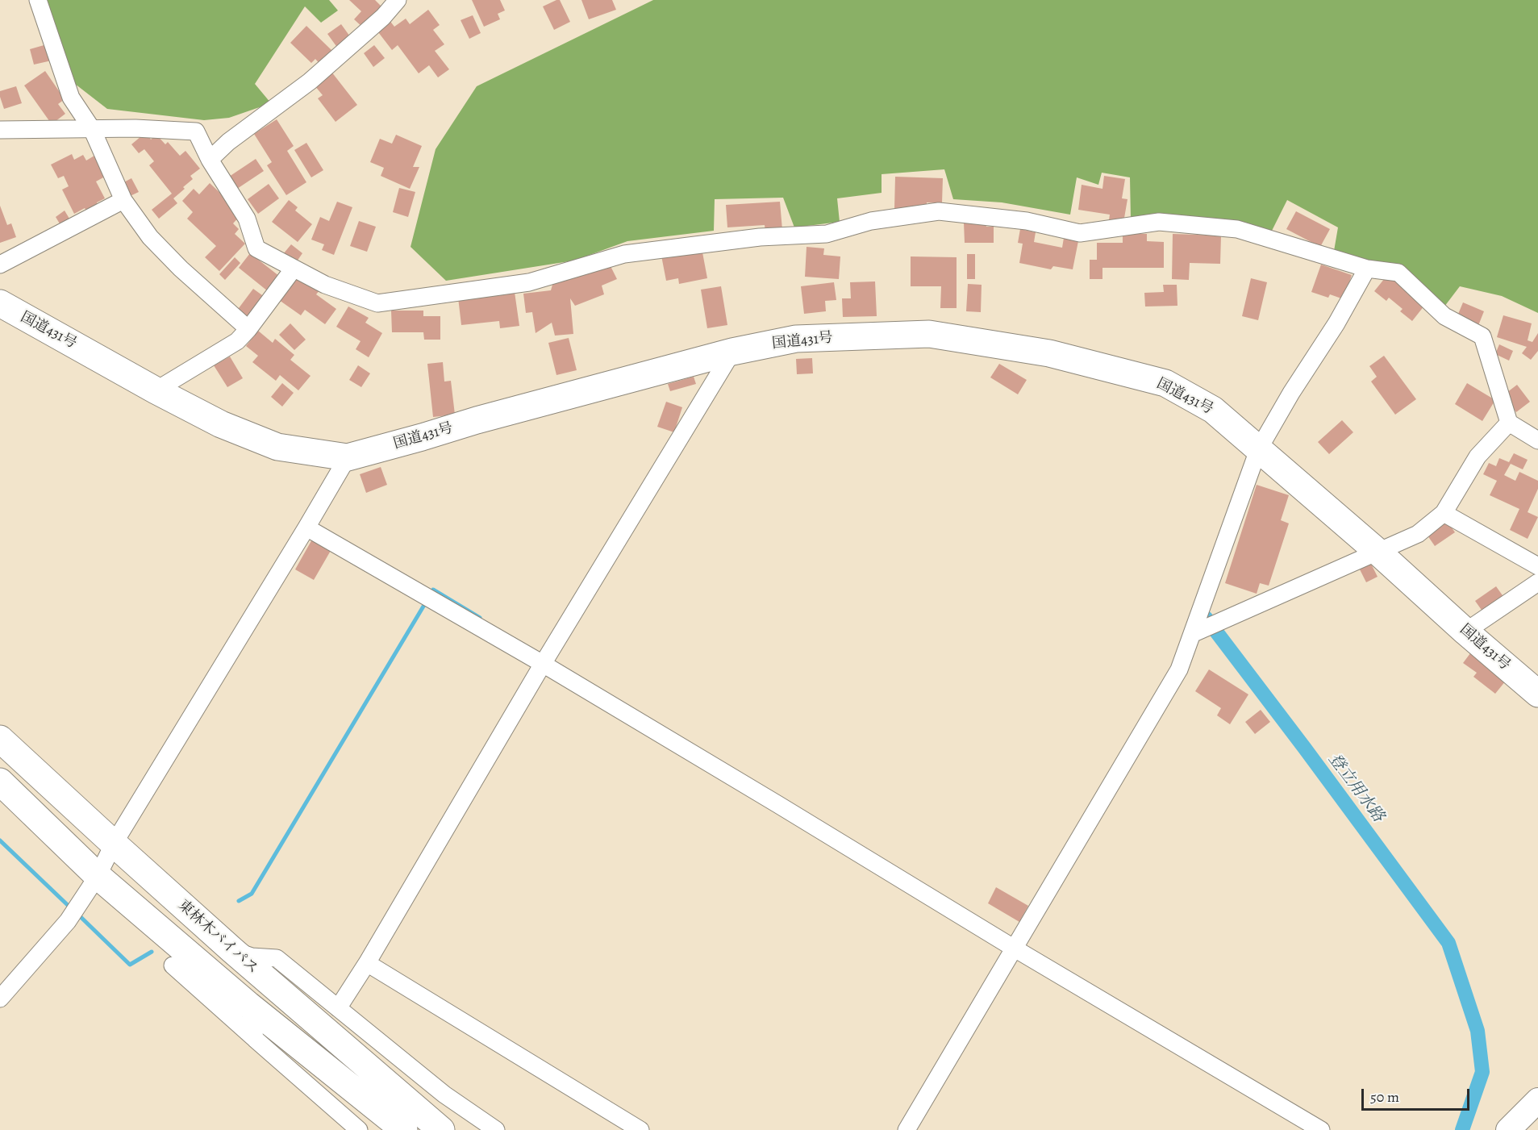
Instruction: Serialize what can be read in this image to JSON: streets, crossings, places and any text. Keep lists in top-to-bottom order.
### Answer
{
  "streets": {
    "highway": ["国道431号", "東林木バイパス"]
  },
  "water": ["登立用水路"],
  "scale_bar": "50 m"
}
